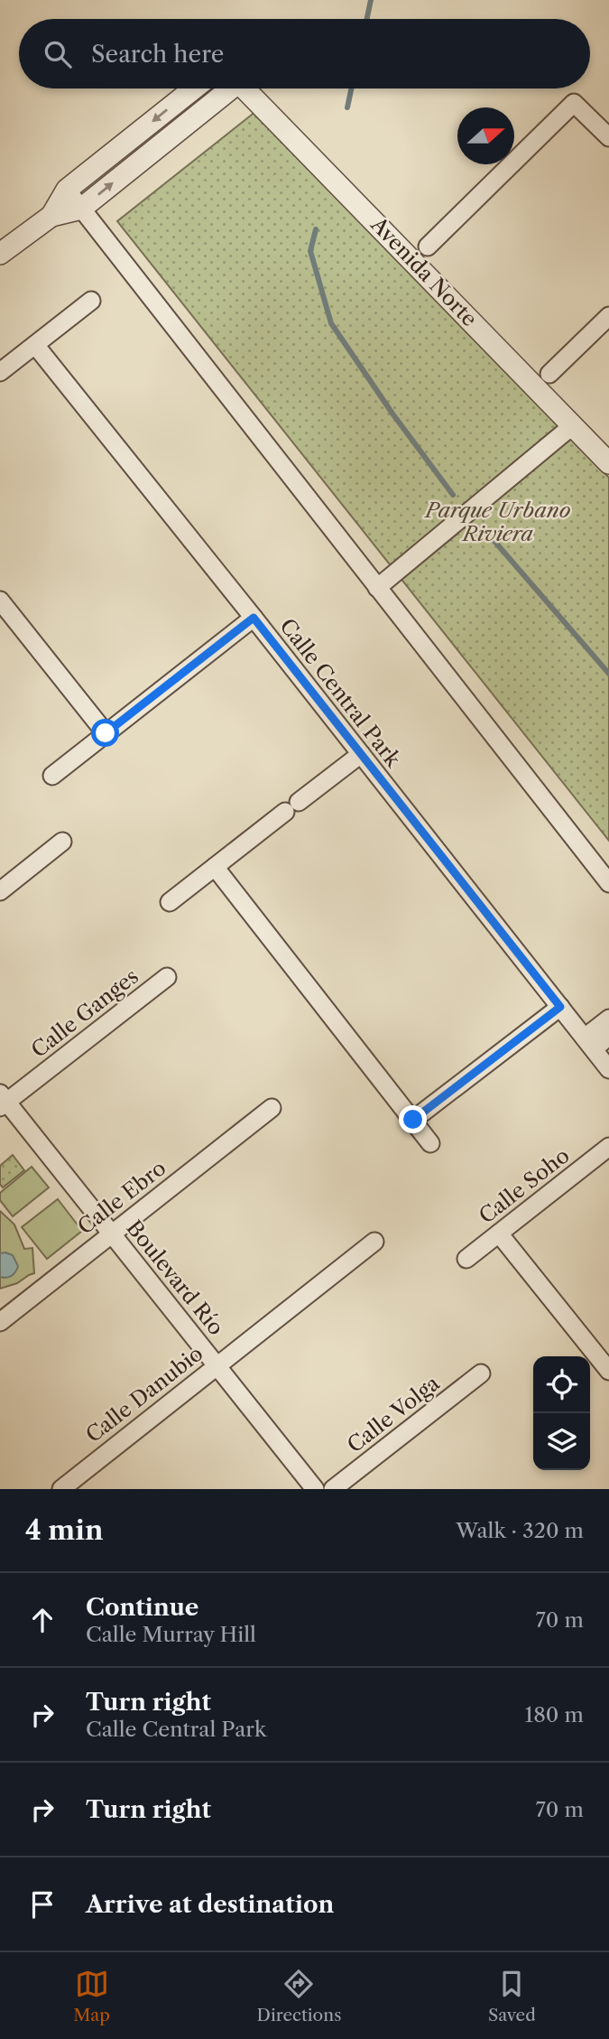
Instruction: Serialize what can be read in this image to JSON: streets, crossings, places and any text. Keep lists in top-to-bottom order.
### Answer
{
  "streets": {
    "street": [
      "Avenida Norte",
      "Calle Central Park",
      "Calle Ganges",
      "Calle Soho",
      "Calle Ebro",
      "Boulevard Río",
      "Calle Danubio",
      "Calle Volga"
    ]
  },
  "crossings": [
    ["Calle Ganges", "Boulevard Río"],
    ["Calle Ebro", "Boulevard Río"],
    ["Boulevard Río", "Calle Danubio"]
  ],
  "parks": ["Parque Urbano Riviera"],
  "north": "right",
  "page": {
    "search": "Search here",
    "heading": ["4 min", "Walk · 320 m"],
    "list": [
      ["Continue", "Calle Murray Hill", "70 m"],
      ["Turn right", "Calle Central Park", "180 m"],
      ["Turn right", "70 m"],
      "Arrive at destination"
    ],
    "nav": ["Map", "Directions", "Saved"]
  }
}
